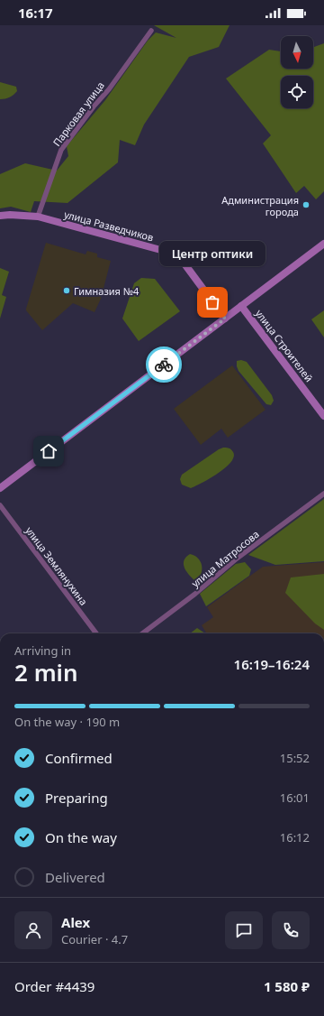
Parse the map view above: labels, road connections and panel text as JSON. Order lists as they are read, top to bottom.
{
  "streets": {
    "main road": ["улица Разведчиков", "улица Строителей"],
    "street": ["Парковая улица", "улица Матросова", "улица Землянухина"]
  },
  "crossings": [
    ["Парковая улица", "улица Разведчиков"]
  ],
  "places": ["Администрация города", "Гимназия №4", "Центр оптики"],
  "north": "bottom",
  "page": {
    "status": "16:17",
    "bubble": "Центр оптики",
    "heading": ["2 min", "Arriving in", "16:19–16:24"],
    "panel": [
      "Alex",
      "Courier · 4.7",
      "Order #4439",
      "1 580 ₽"
    ],
    "bar": "On the way · 190 m",
    "list": [
      ["Confirmed", "15:52"],
      ["Preparing", "16:01"],
      ["On the way", "16:12"],
      "Delivered"
    ]
  }
}
